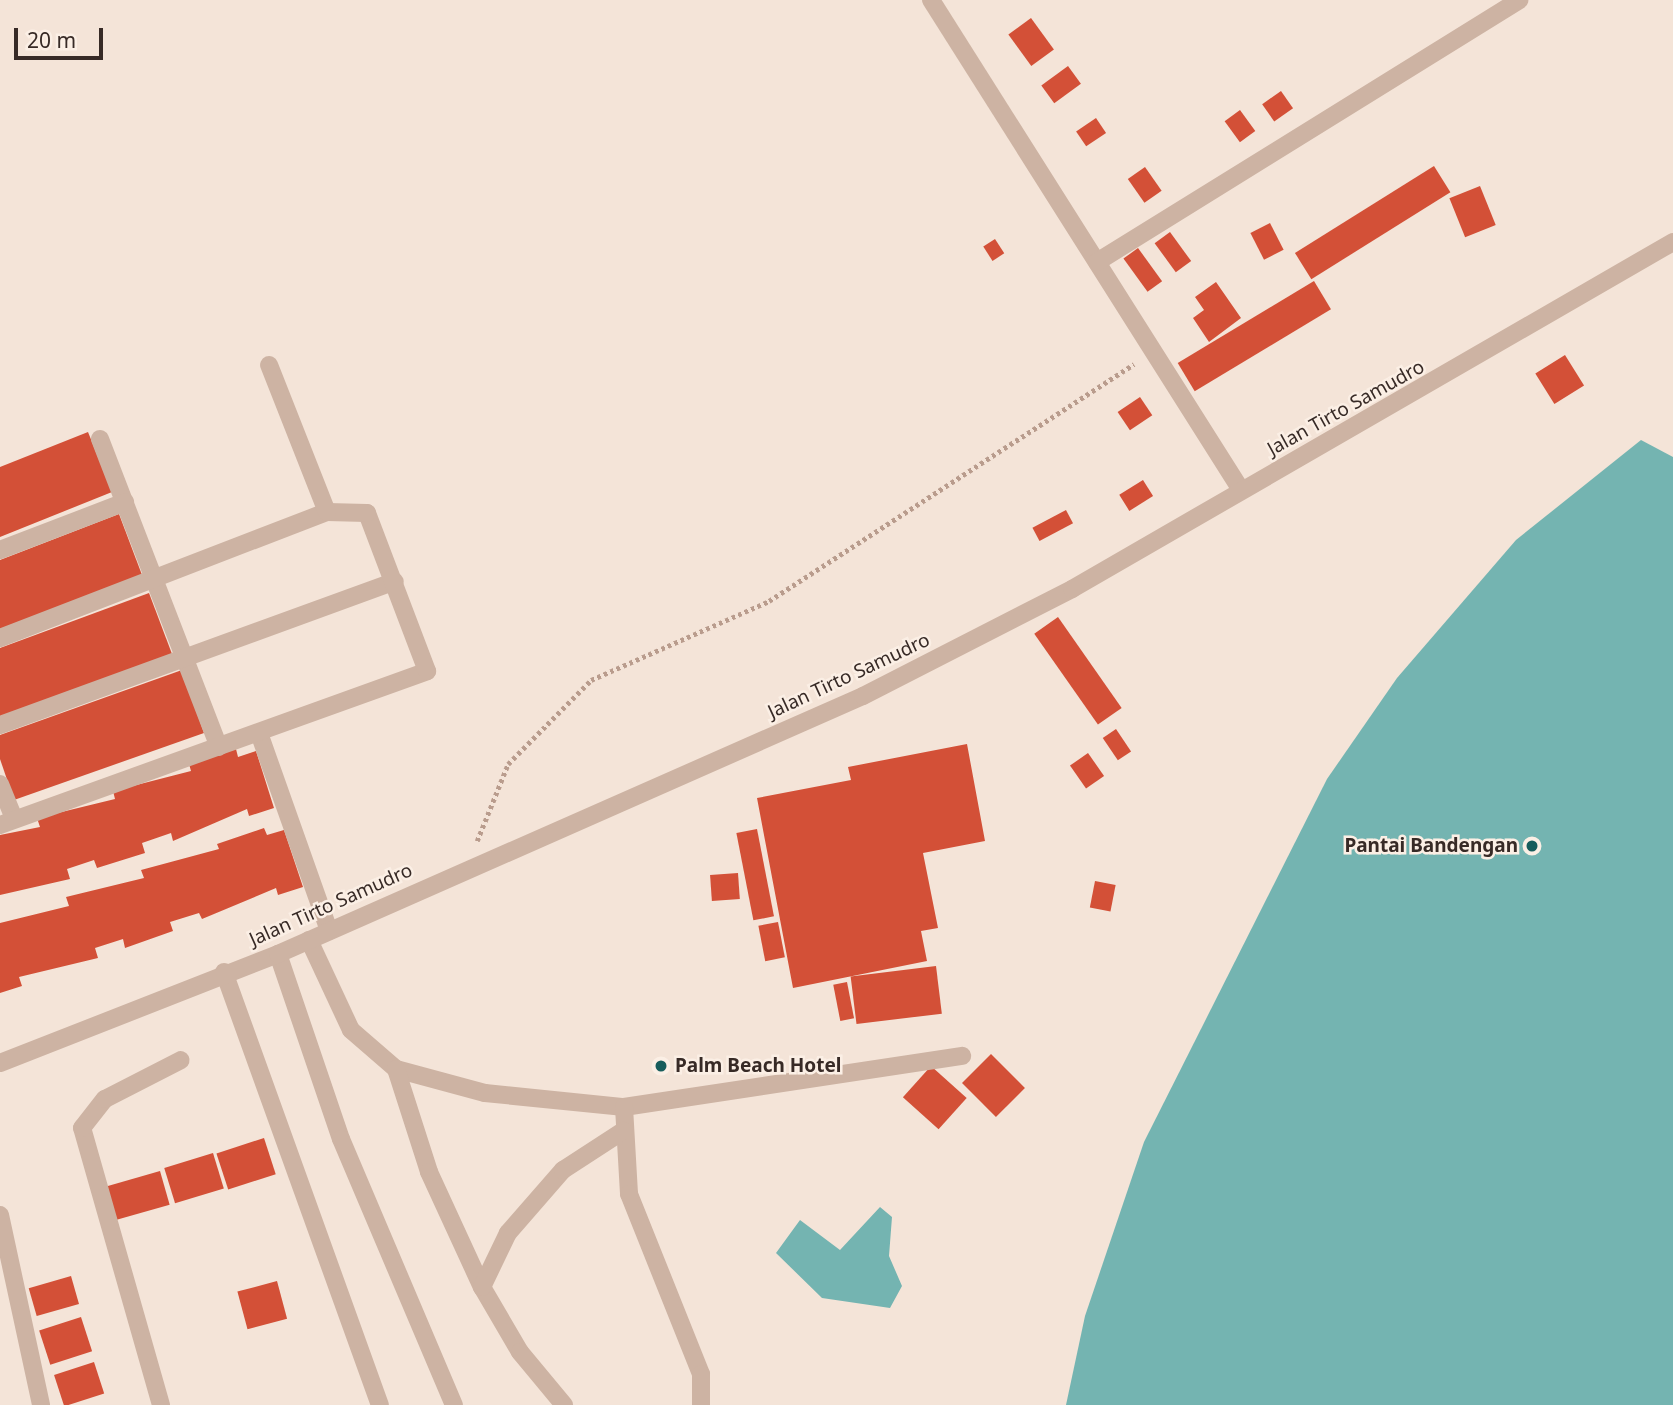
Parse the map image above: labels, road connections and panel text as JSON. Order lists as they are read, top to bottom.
{
  "streets": {
    "street": ["Jalan Tirto Samudro"]
  },
  "places": ["Pantai Bandengan", "Palm Beach Hotel"],
  "scale_bar": "20 m"
}
